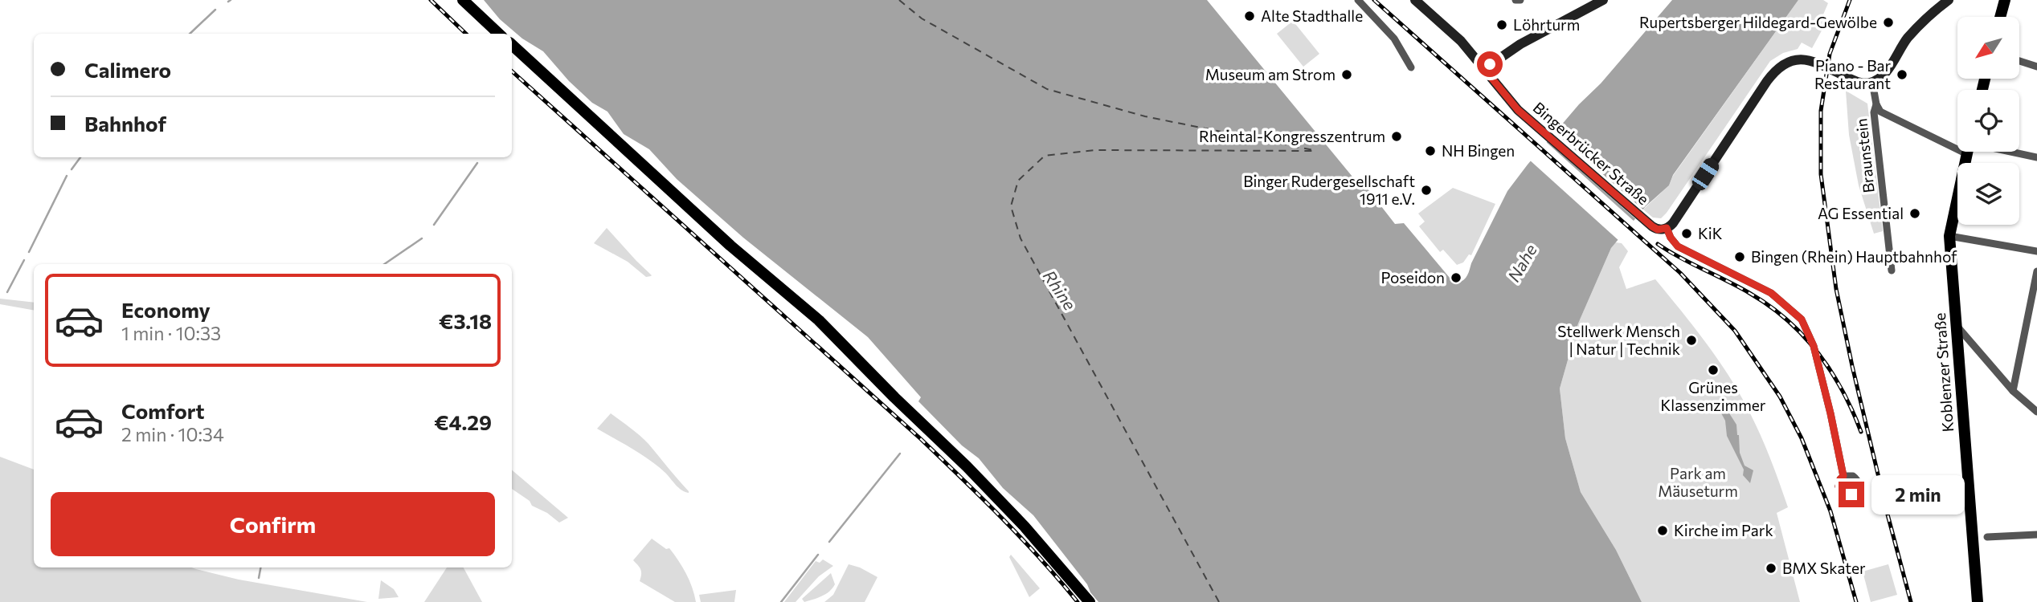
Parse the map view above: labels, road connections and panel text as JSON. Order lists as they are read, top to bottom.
{
  "streets": {
    "main road": ["Bingerbrücker Straße", "Koblenzer Straße"],
    "street": ["Braunstein"]
  },
  "water": ["Nahe", "Rhine"],
  "parks": ["Park am Mäuseturm"],
  "places": [
    "Alte Stadthalle",
    "Rupertsberger Hildegard-Gewölbe",
    "Löhrturm",
    "Museum am Strom",
    "Piano - Bar Restaurant",
    "Rheintal-Kongresszentrum",
    "NH Bingen",
    "Binger Rudergesellschaft 1911 e.V.",
    "AG Essential",
    "KiK",
    "Bingen (Rhein) Hauptbahnhof",
    "Poseidon",
    "Stellwerk Mensch | Natur | Technik",
    "Grünes Klassenzimmer",
    "Kirche im Park",
    "BMX Skater"
  ],
  "north": "bottom left",
  "page": {
    "banner": ["Calimero", "Bahnhof"],
    "list": [
      {
        "name": "Economy",
        "note": "1 min · 10:33",
        "value": "€3.18"
      },
      {
        "name": "Comfort",
        "note": "2 min · 10:34",
        "value": "€4.29"
      }
    ],
    "bubble": "2 min",
    "buttons": "Confirm"
  }
}
